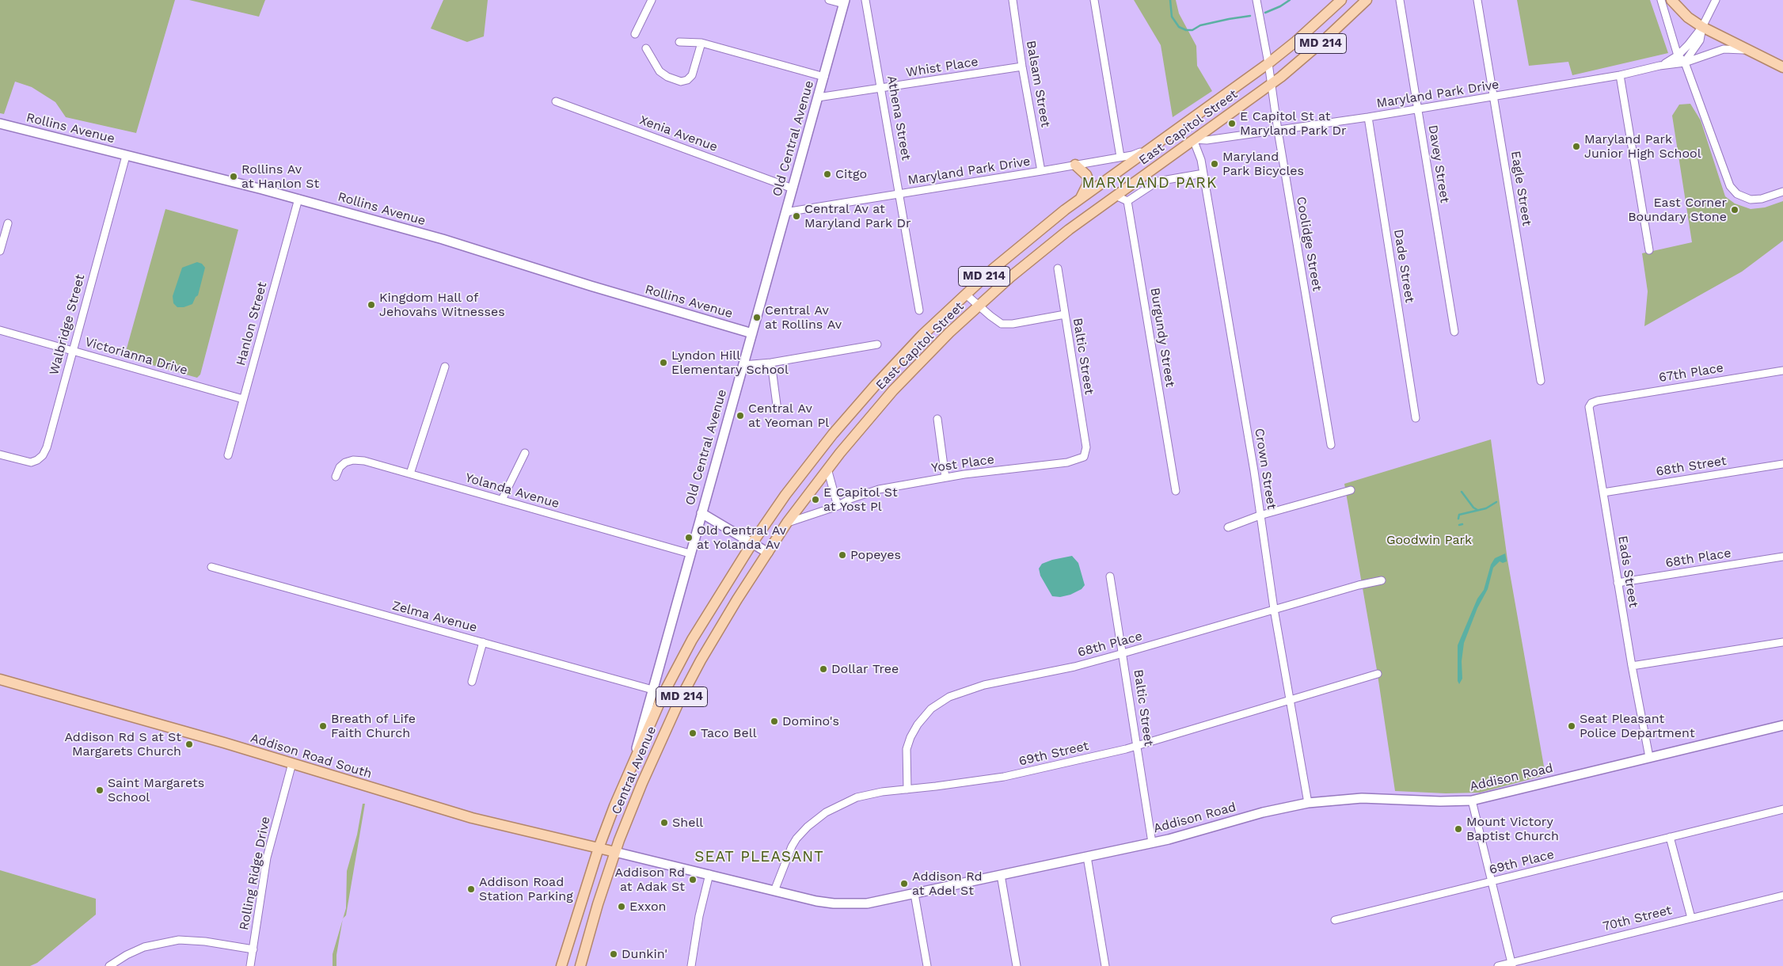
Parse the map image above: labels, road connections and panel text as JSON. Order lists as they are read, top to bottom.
{
  "streets": {
    "main road": [
      "MD 214",
      "East Capitol Street",
      "Rollins Avenue",
      "Old Central Avenue",
      "Addison Road South",
      "Central Avenue",
      "Addison Road"
    ],
    "street": [
      "Whist Place",
      "Balsam Street",
      "Maryland Park Drive",
      "Athena Street",
      "Xenia Avenue",
      "Davey Street",
      "Eagle Street",
      "Coolidge Street",
      "Dade Street",
      "Hanlon Street",
      "Walbridge Street",
      "Burgundy Street",
      "Victorianna Drive",
      "Baltic Street",
      "67th Place",
      "Yost Place",
      "68th Street",
      "Crown Street",
      "Yolanda Avenue",
      "68th Place",
      "Eads Street",
      "Zelma Avenue",
      "69th Street",
      "69th Place",
      "Rolling Ridge Drive",
      "70th Street"
    ]
  },
  "crossings": [
    ["Whist Place", "Balsam Street"],
    ["Whist Place", "Athena Street"],
    ["Whist Place", "Old Central Avenue"],
    ["Balsam Street", "Maryland Park Drive"],
    ["Maryland Park Drive", "Athena Street"],
    ["Maryland Park Drive", "East Capitol Street"],
    ["Maryland Park Drive", "Old Central Avenue"],
    ["Maryland Park Drive", "Davey Street"],
    ["Maryland Park Drive", "Eagle Street"],
    ["Maryland Park Drive", "Coolidge Street"],
    ["Maryland Park Drive", "Dade Street"],
    ["Maryland Park Drive", "Crown Street"],
    ["East Capitol Street", "Coolidge Street"],
    ["East Capitol Street", "Yost Place"],
    ["East Capitol Street", "Crown Street"],
    ["East Capitol Street", "Central Avenue"],
    ["Rollins Avenue", "Old Central Avenue"],
    ["Rollins Avenue", "Hanlon Street"],
    ["Rollins Avenue", "Walbridge Street"],
    ["Xenia Avenue", "Old Central Avenue"],
    ["Old Central Avenue", "Yolanda Avenue"],
    ["Old Central Avenue", "Zelma Avenue"],
    ["Old Central Avenue", "Central Avenue"],
    ["Hanlon Street", "Victorianna Drive"],
    ["Walbridge Street", "Victorianna Drive"],
    ["Baltic Street", "Yost Place"],
    ["Baltic Street", "68th Place"],
    ["Baltic Street", "69th Street"],
    ["Baltic Street", "Addison Road"],
    ["67th Place", "Eads Street"],
    ["68th Street", "Eads Street"],
    ["Crown Street", "68th Place"],
    ["Crown Street", "69th Street"],
    ["Crown Street", "Addison Road"],
    ["68th Place", "Eads Street"],
    ["68th Place", "69th Street"],
    ["Eads Street", "Addison Road"],
    ["69th Street", "Addison Road"],
    ["Addison Road South", "Central Avenue"],
    ["Addison Road South", "Addison Road"],
    ["Addison Road South", "Rolling Ridge Drive"],
    ["Central Avenue", "Addison Road"]
  ],
  "districts": ["MARYLAND PARK", "SEAT PLEASANT"],
  "parks": ["Goodwin Park"],
  "places": [
    "E Capitol St at Maryland Park Dr",
    "Maryland Park Junior High School",
    "Maryland Park Bicycles",
    "Citgo",
    "Rollins Av at Hanlon St",
    "East Corner Boundary Stone",
    "Central Av at Maryland Park Dr",
    "Kingdom Hall of Jehovahs Witnesses",
    "Central Av at Rollins Av",
    "Lyndon Hill Elementary School",
    "Central Av at Yeoman Pl",
    "E Capitol St at Yost Pl",
    "Old Central Av at Yolanda Av",
    "Popeyes",
    "Dollar Tree",
    "Domino's",
    "Breath of Life Faith Church",
    "Seat Pleasant Police Department",
    "Taco Bell",
    "Addison Rd S at St Margarets Church",
    "Saint Margarets School",
    "Shell",
    "Mount Victory Baptist Church",
    "Addison Rd at Adak St",
    "Addison Rd at Adel St",
    "Addison Road Station Parking",
    "Exxon",
    "Dunkin'"
  ]
}
